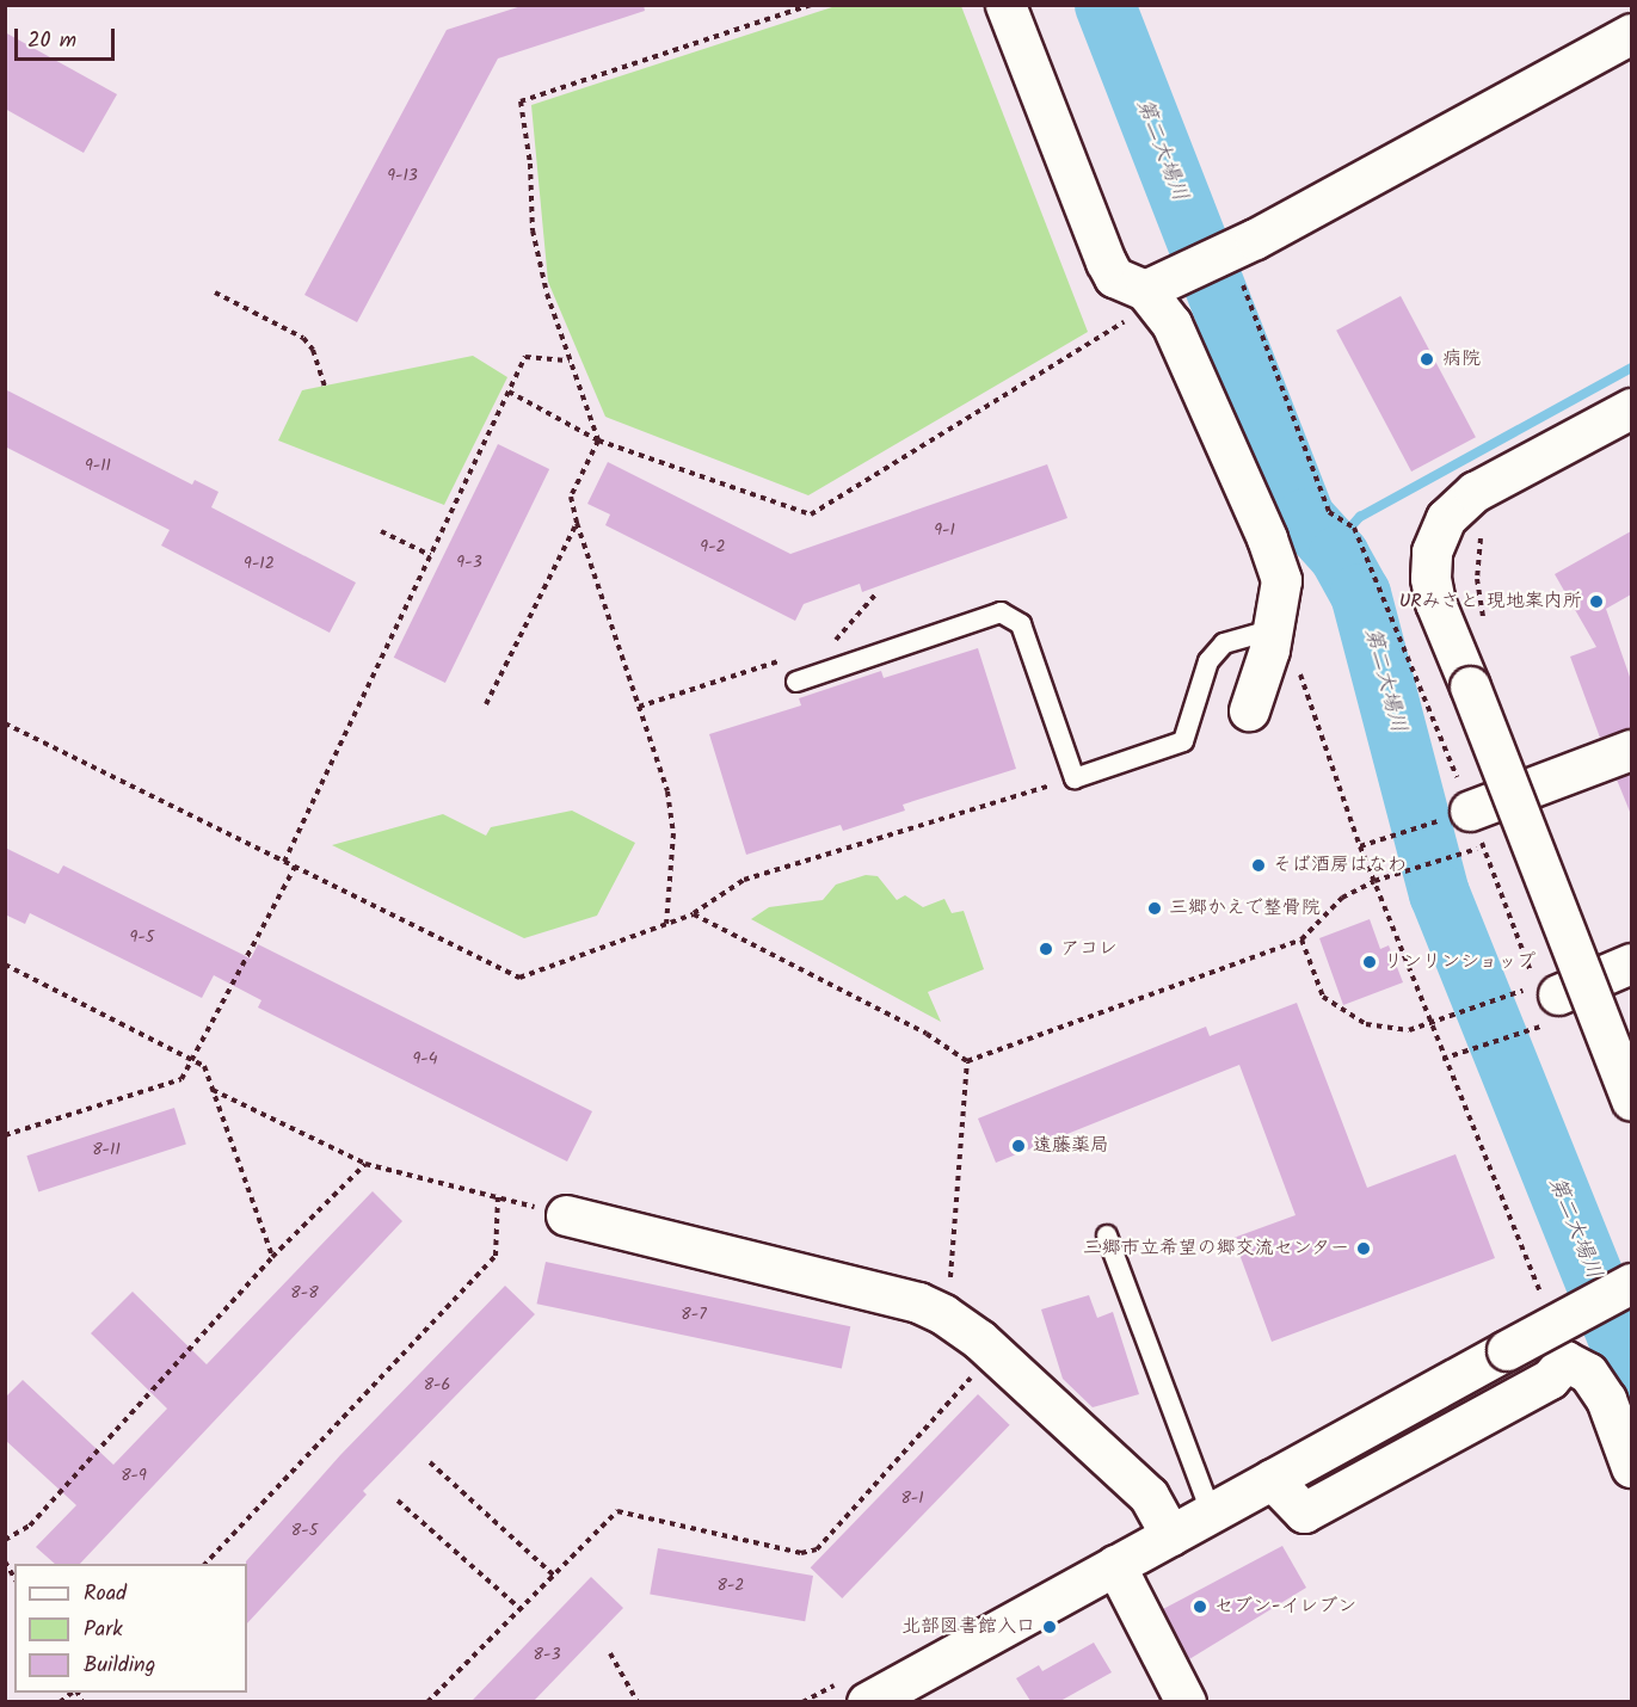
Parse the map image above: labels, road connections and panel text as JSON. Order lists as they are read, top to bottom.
{
  "water": ["第二大場川"],
  "places": [
    "病院",
    "URみさと 現地案内所",
    "そば酒房はなわ",
    "三郷かえで整骨院",
    "アコレ",
    "リンリンショップ",
    "遠藤薬局",
    "三郷市立希望の郷交流センター",
    "セブン-イレブン",
    "北部図書館入口"
  ],
  "house_numbers": [
    "9-13",
    "9-11",
    "9-1",
    "9-2",
    "9-3",
    "9-12",
    "9-5",
    "9-4",
    "8-11",
    "8-8",
    "8-7",
    "8-6",
    "8-9",
    "8-1",
    "8-5",
    "8-2",
    "8-3"
  ],
  "legend": ["Road", "Park", "Building"],
  "scale_bar": "20 m"
}
